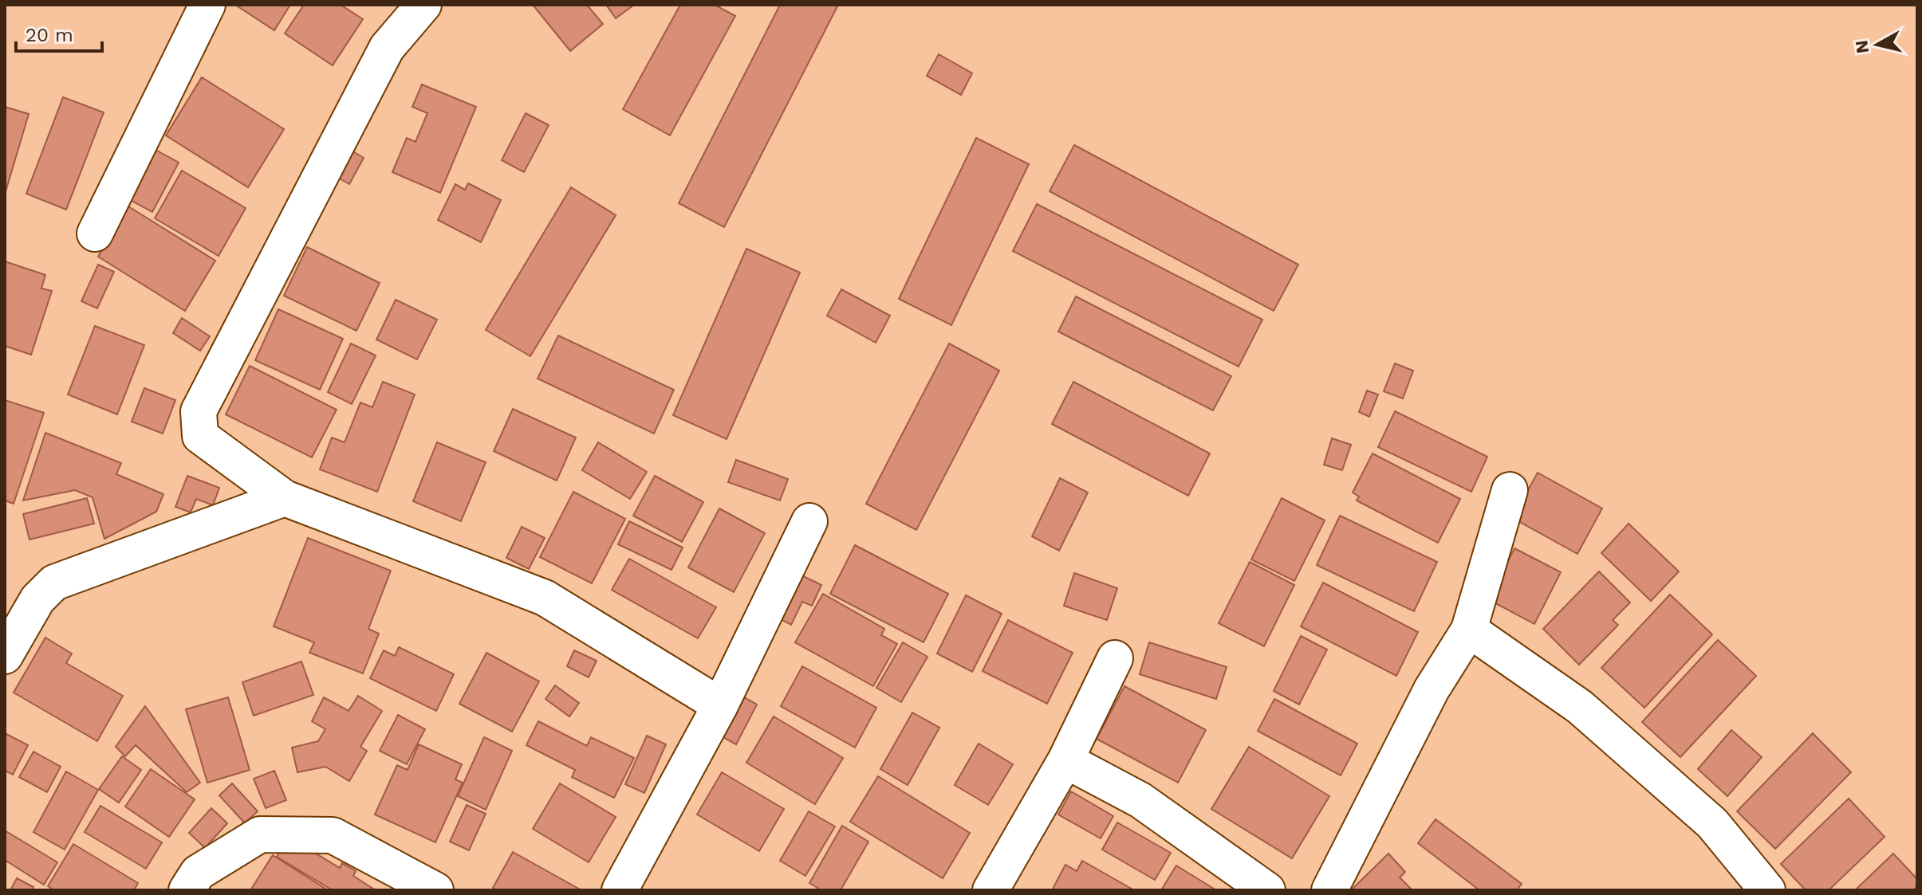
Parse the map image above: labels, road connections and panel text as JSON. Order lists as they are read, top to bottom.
{
  "scale_bar": "20 m",
  "north": "left"
}
